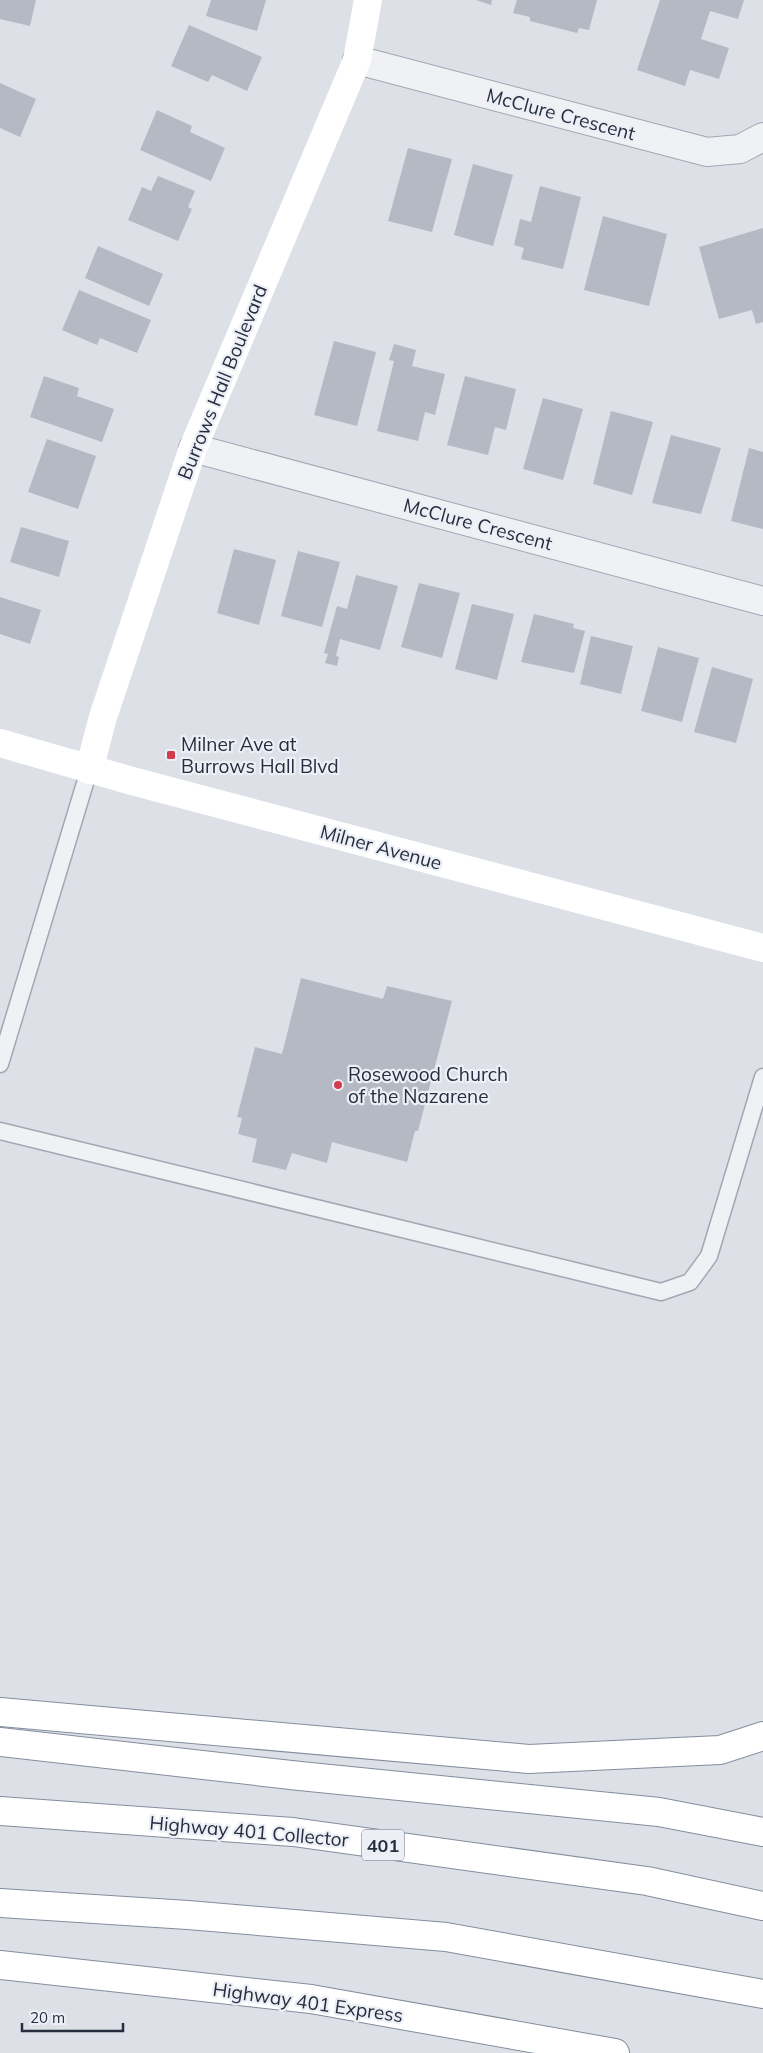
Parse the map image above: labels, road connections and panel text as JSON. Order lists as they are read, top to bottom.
{
  "streets": {
    "main road": [
      "Burrows Hall Boulevard",
      "Milner Avenue",
      "Highway 401 Collector",
      "401",
      "Highway 401 Express"
    ],
    "street": ["McClure Crescent"]
  },
  "crossings": [
    ["McClure Crescent", "Burrows Hall Boulevard"],
    ["Burrows Hall Boulevard", "Milner Avenue"]
  ],
  "places": {
    "transit": ["Milner Ave at Burrows Hall Blvd"],
    "other": ["Rosewood Church of the Nazarene"]
  },
  "scale_bar": "20 m"
}
